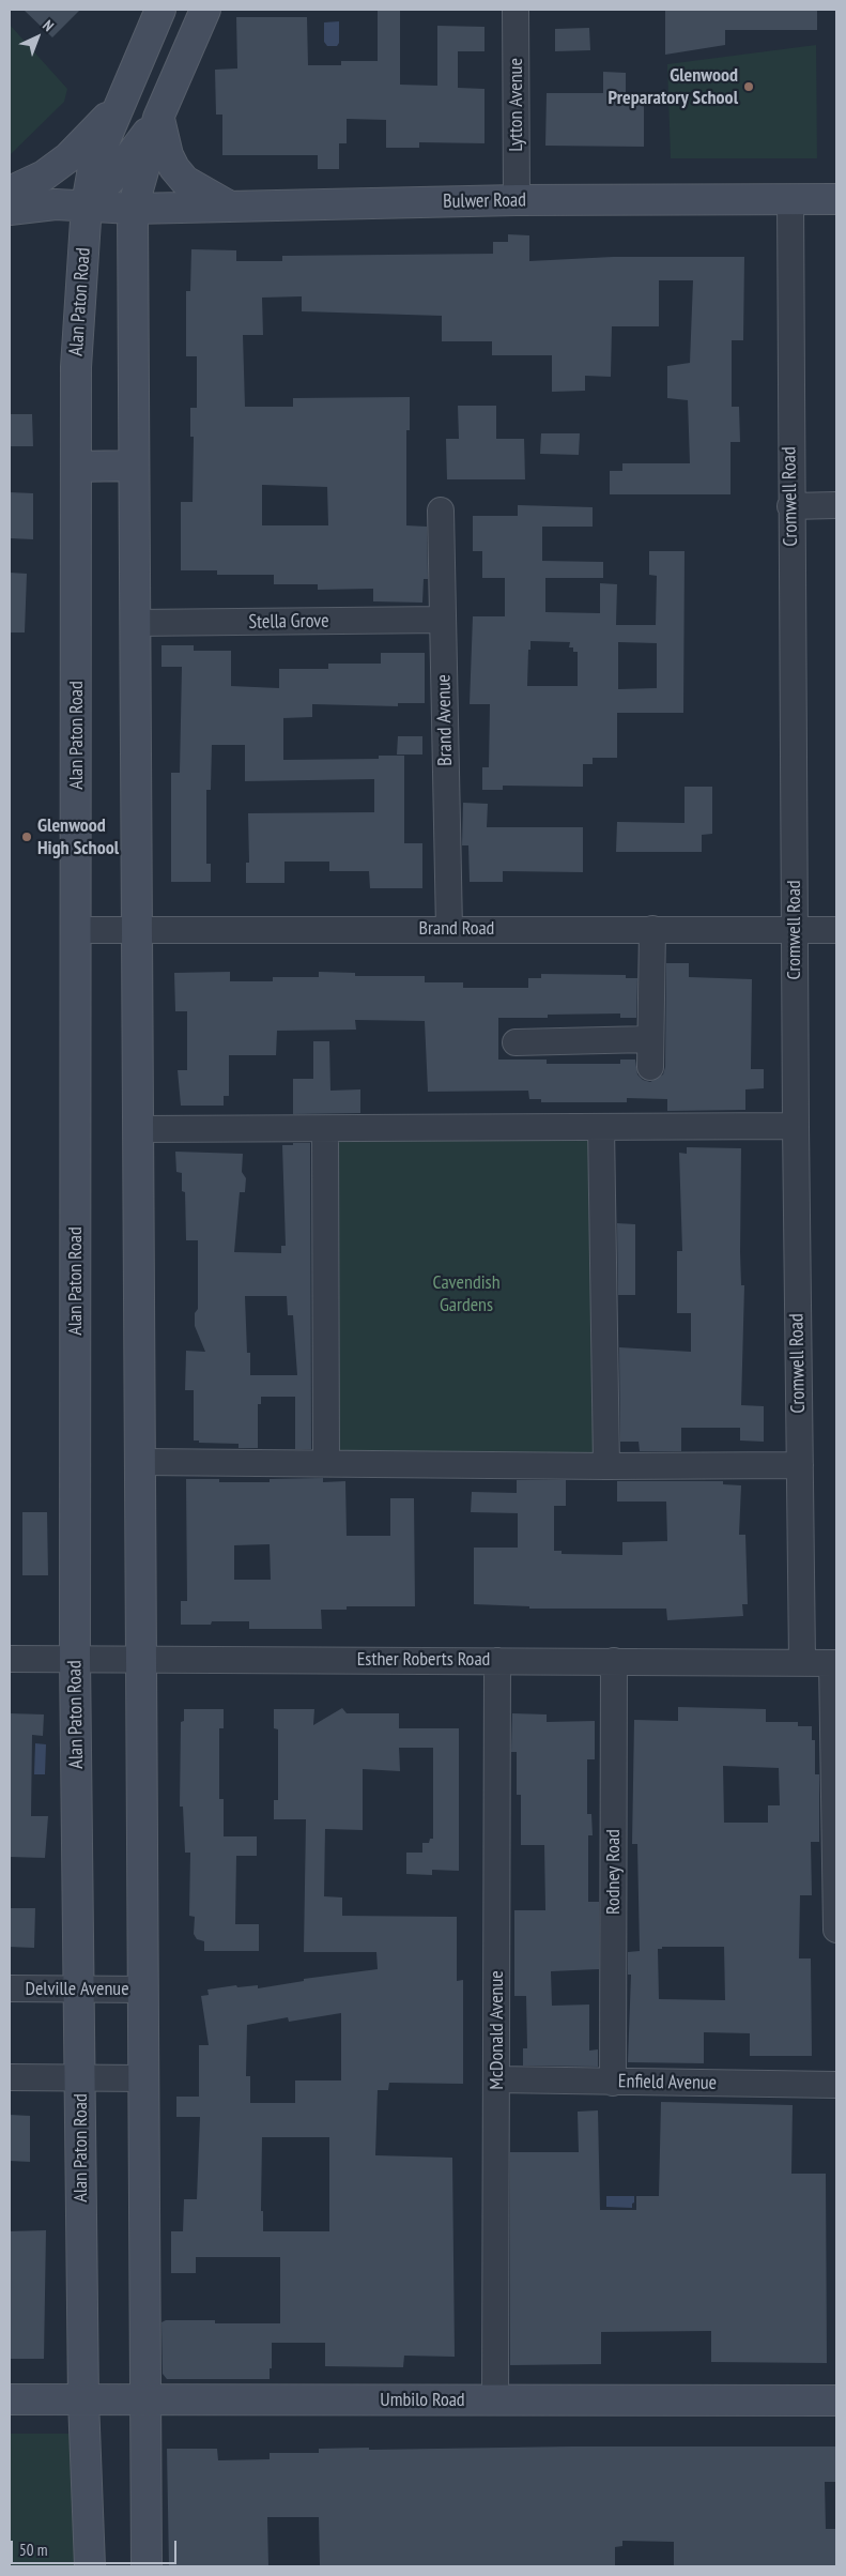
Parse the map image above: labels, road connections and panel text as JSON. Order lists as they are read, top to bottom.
{
  "streets": {
    "street": [
      "Lytton Avenue",
      "Bulwer Road",
      "Alan Paton Road",
      "Cromwell Road",
      "Stella Grove",
      "Brand Avenue",
      "Brand Road",
      "Esther Roberts Road",
      "Rodney Road",
      "Delville Avenue",
      "McDonald Avenue",
      "Enfield Avenue",
      "Umbilo Road"
    ]
  },
  "crossings": [
    ["Lytton Avenue", "Bulwer Road"],
    ["Bulwer Road", "Alan Paton Road"],
    ["Bulwer Road", "Cromwell Road"],
    ["Alan Paton Road", "Brand Road"],
    ["Alan Paton Road", "Esther Roberts Road"],
    ["Alan Paton Road", "Delville Avenue"],
    ["Alan Paton Road", "Umbilo Road"],
    ["Cromwell Road", "Brand Road"],
    ["Cromwell Road", "Esther Roberts Road"],
    ["Stella Grove", "Brand Avenue"],
    ["Brand Avenue", "Brand Road"],
    ["Esther Roberts Road", "Rodney Road"],
    ["Esther Roberts Road", "McDonald Avenue"],
    ["Rodney Road", "Enfield Avenue"],
    ["McDonald Avenue", "Enfield Avenue"],
    ["McDonald Avenue", "Umbilo Road"]
  ],
  "parks": ["Cavendish Gardens"],
  "places": ["Glenwood Preparatory School", "Glenwood High School"],
  "scale_bar": "50 m",
  "north": "top right"
}
